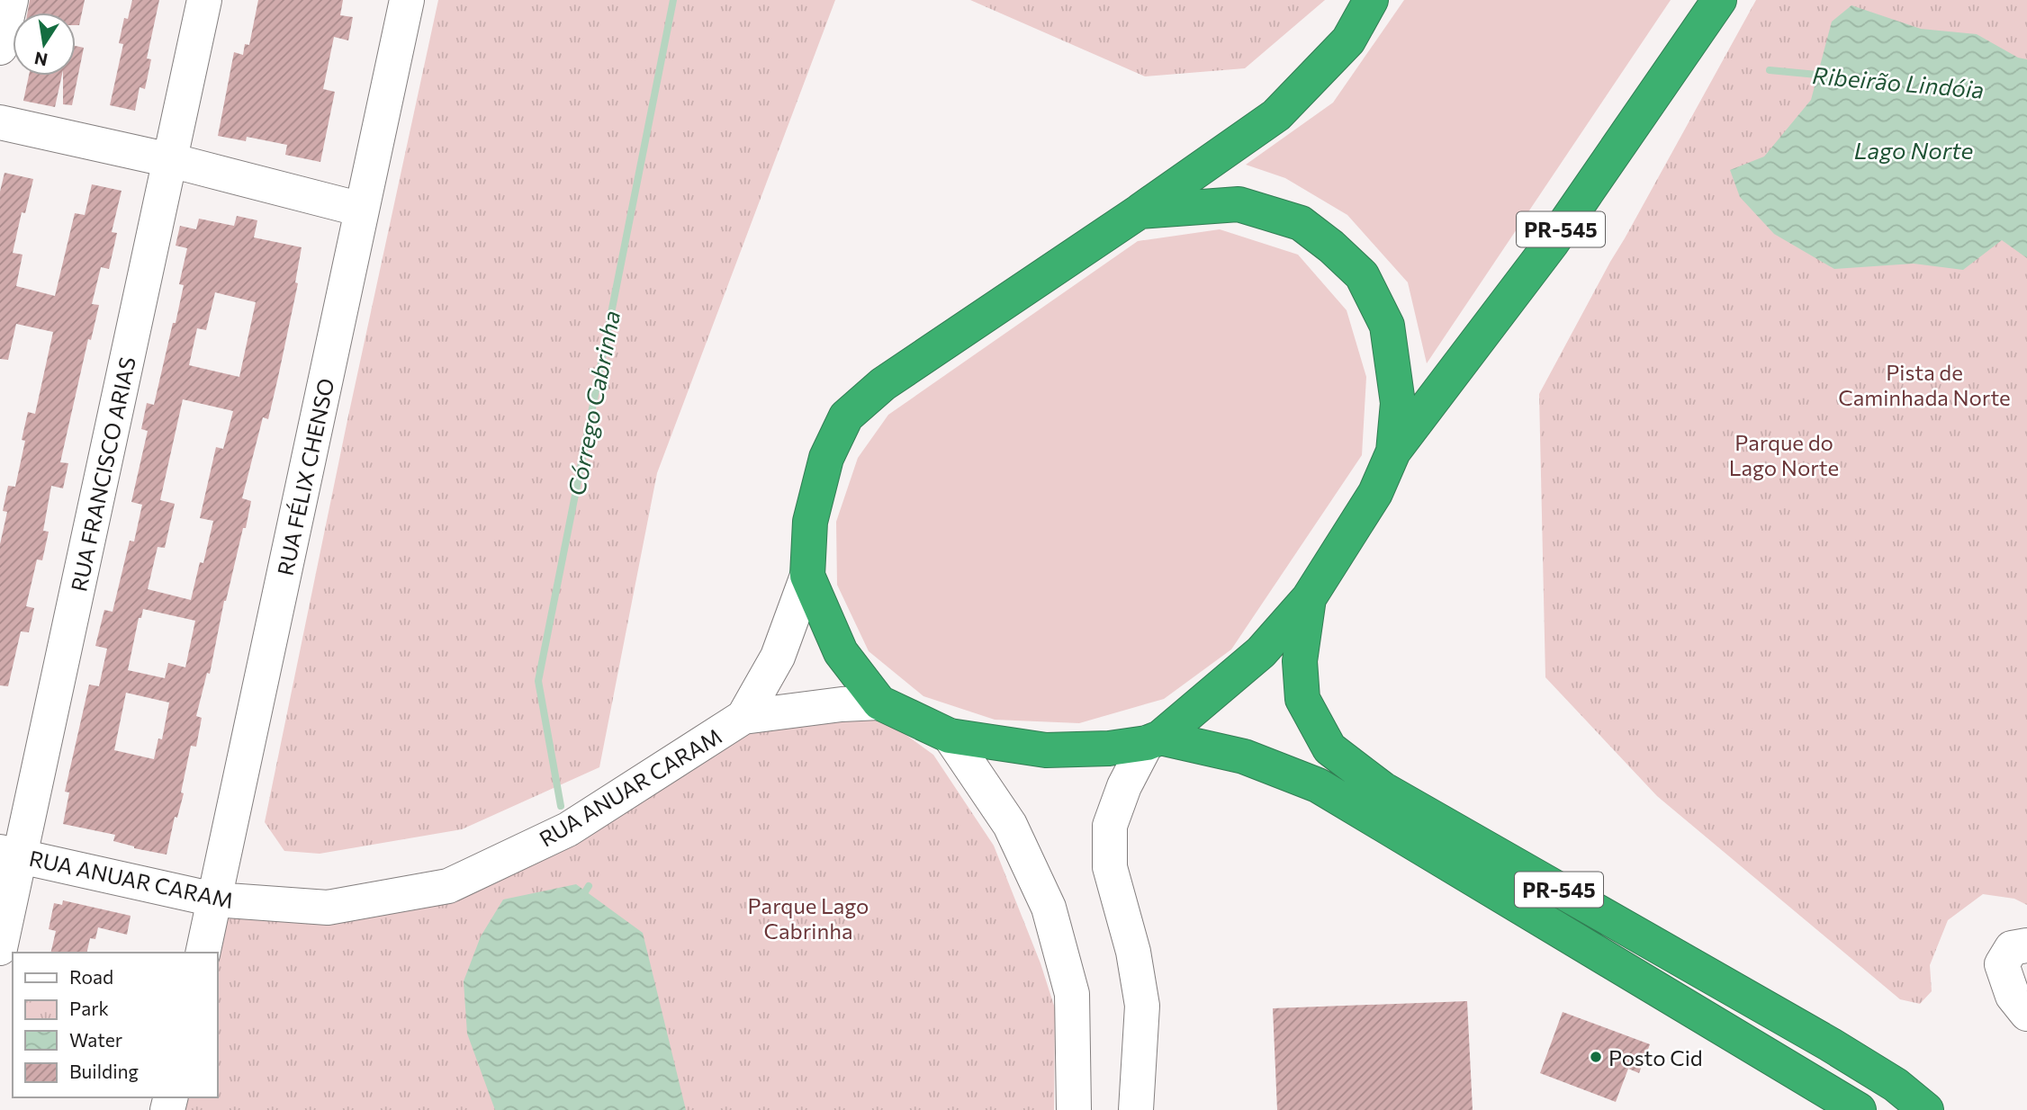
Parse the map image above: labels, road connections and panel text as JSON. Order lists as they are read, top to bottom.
{
  "streets": {
    "highway": ["PR-545"],
    "street": ["RUA FRANCISCO ARIAS", "RUA FÉLIX CHENSO", "RUA ANUAR CARAM"]
  },
  "crossings": [
    ["RUA FRANCISCO ARIAS", "RUA ANUAR CARAM"],
    ["RUA FÉLIX CHENSO", "RUA ANUAR CARAM"]
  ],
  "water": ["Ribeirão Lindóia", "Lago Norte", "Córrego Cabrinha"],
  "parks": ["Pista de Caminhada Norte", "Parque do Lago Norte", "Parque Lago Cabrinha"],
  "places": ["Posto Cid"],
  "legend": [
    "Road",
    "Park",
    "Water",
    "Building"
  ],
  "north": "bottom"
}
